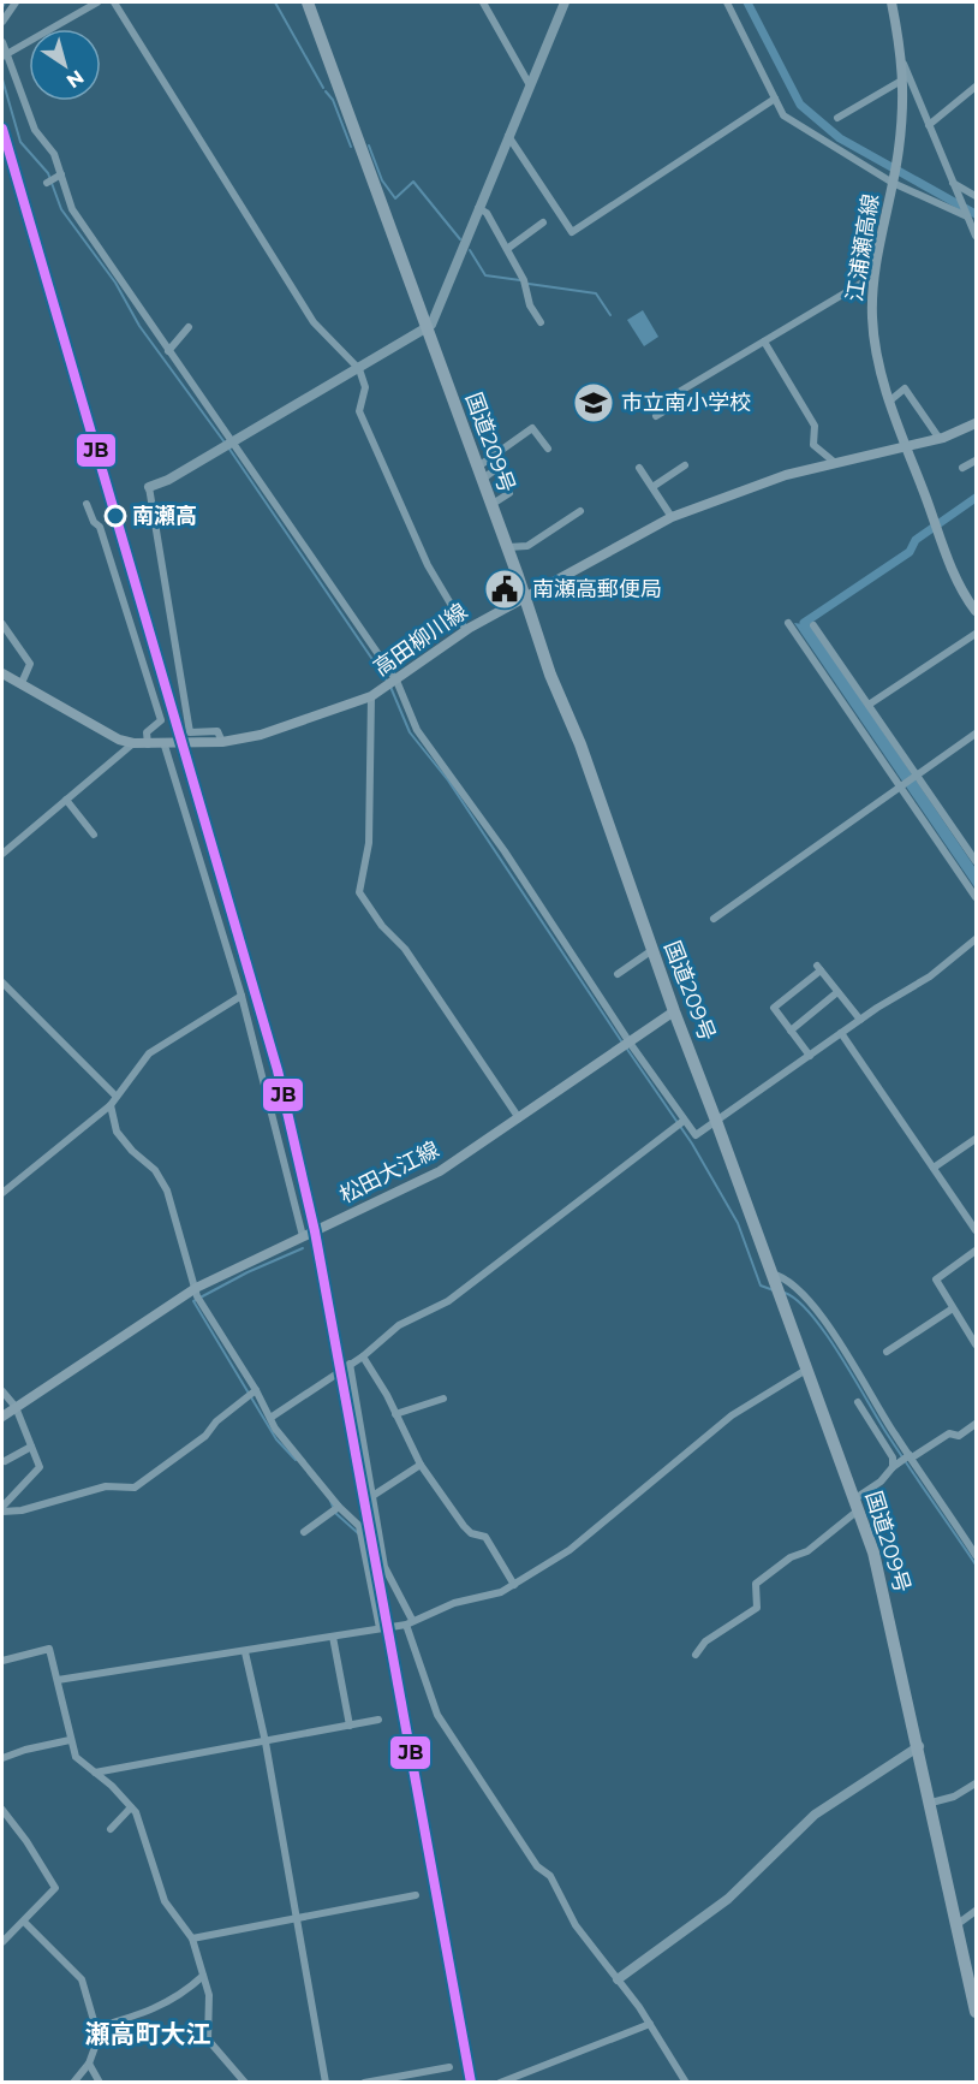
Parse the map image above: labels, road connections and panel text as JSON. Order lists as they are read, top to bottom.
{
  "streets": {
    "highway": ["国道209号"],
    "main road": ["江浦瀬高線", "高田柳川線", "松田大江線"]
  },
  "crossings": [
    ["江浦瀬高線", "高田柳川線"],
    ["国道209号", "高田柳川線"],
    ["国道209号", "松田大江線"]
  ],
  "districts": ["瀬高町大江"],
  "places": {
    "school or university": ["市立南小学校"],
    "other": ["南瀬高"],
    "public building": ["南瀬高郵便局"]
  },
  "lines": ["transit line JB"],
  "north": "bottom right"
}
